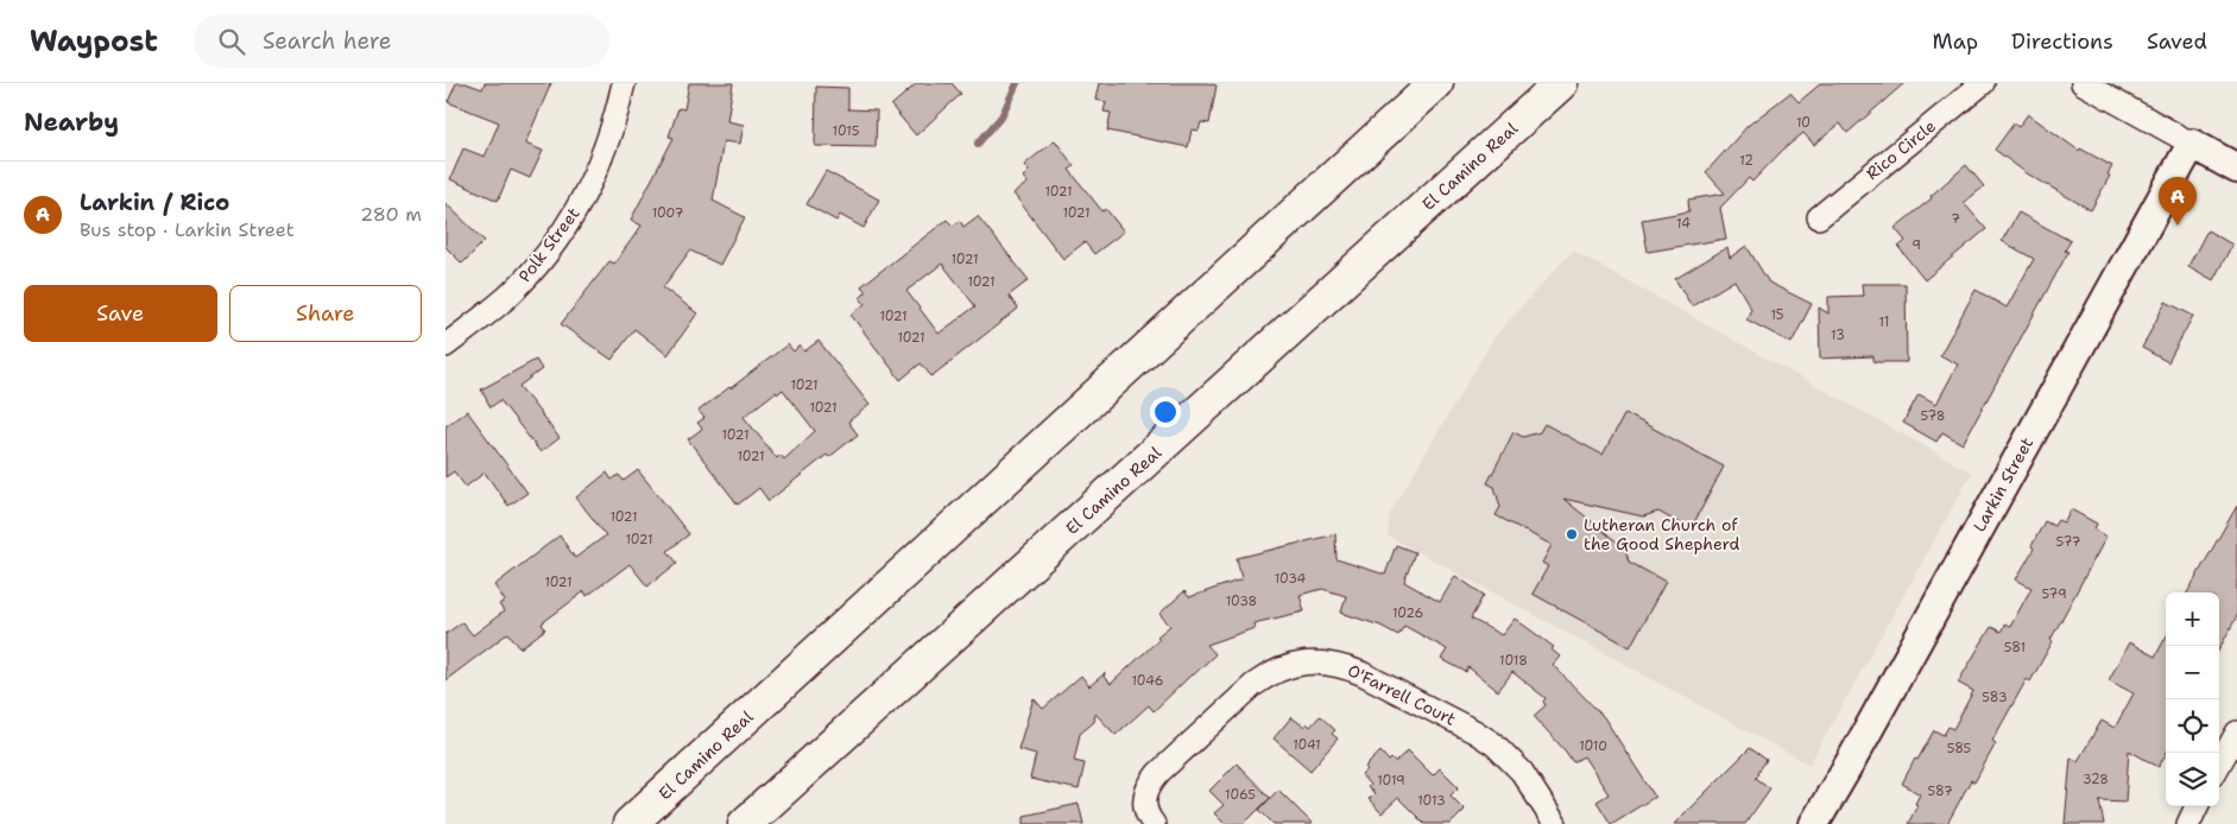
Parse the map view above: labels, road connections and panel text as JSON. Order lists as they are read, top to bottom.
{
  "streets": {
    "highway": ["El Camino Real"],
    "street": [
      "Rico Circle",
      "Polk Street",
      "Larkin Street",
      "O'Farrell Court"
    ]
  },
  "places": ["Lutheran Church of the Good Shepherd"],
  "house_numbers": [
    "10",
    "1015",
    "12",
    "1021",
    "1007",
    "1021",
    "7",
    "14",
    "9",
    "1021",
    "1021",
    "15",
    "1021",
    "11",
    "13",
    "1021",
    "1021",
    "1021",
    "578",
    "1021",
    "1021",
    "1021",
    "1021",
    "577",
    "1034",
    "1021",
    "579",
    "1038",
    "1026",
    "581",
    "1018",
    "1046",
    "583",
    "1041",
    "1010",
    "585",
    "328",
    "1019",
    "587",
    "1065",
    "1013"
  ],
  "page": {
    "header": "Waypost",
    "search": "Search here",
    "nav": ["Map", "Directions", "Saved"],
    "heading": "Nearby",
    "list": [
      {
        "mark": "A",
        "name": "Larkin / Rico",
        "note": "Bus stop · Larkin Street",
        "value": "280 m"
      }
    ],
    "pins": "A",
    "buttons": ["Save", "Share"],
    "map_buttons": ["+", "−"]
  }
}
